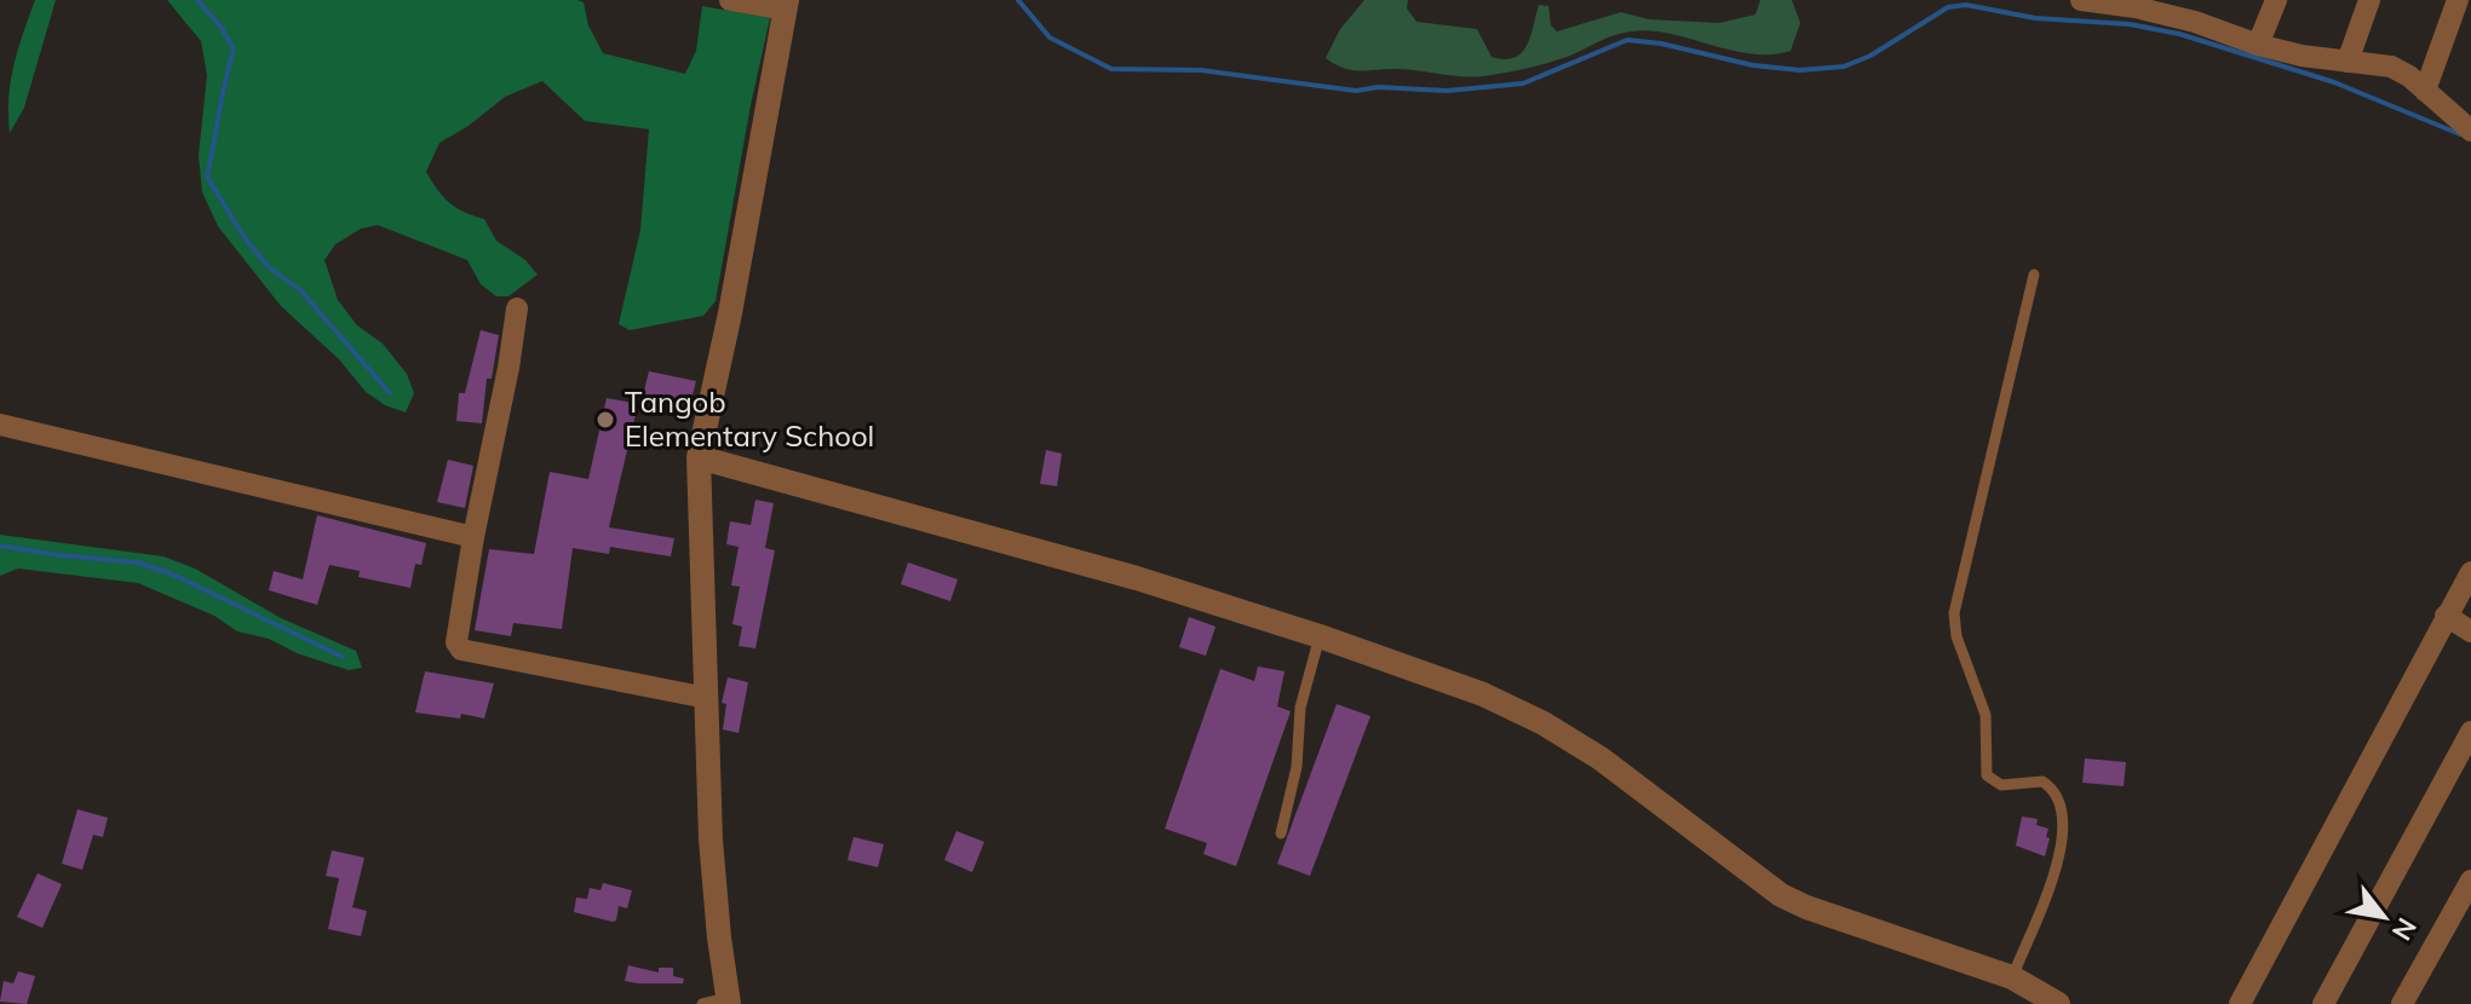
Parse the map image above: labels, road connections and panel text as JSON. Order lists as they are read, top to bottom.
{
  "places": ["Tangob Elementary School"],
  "north": "bottom right"
}
